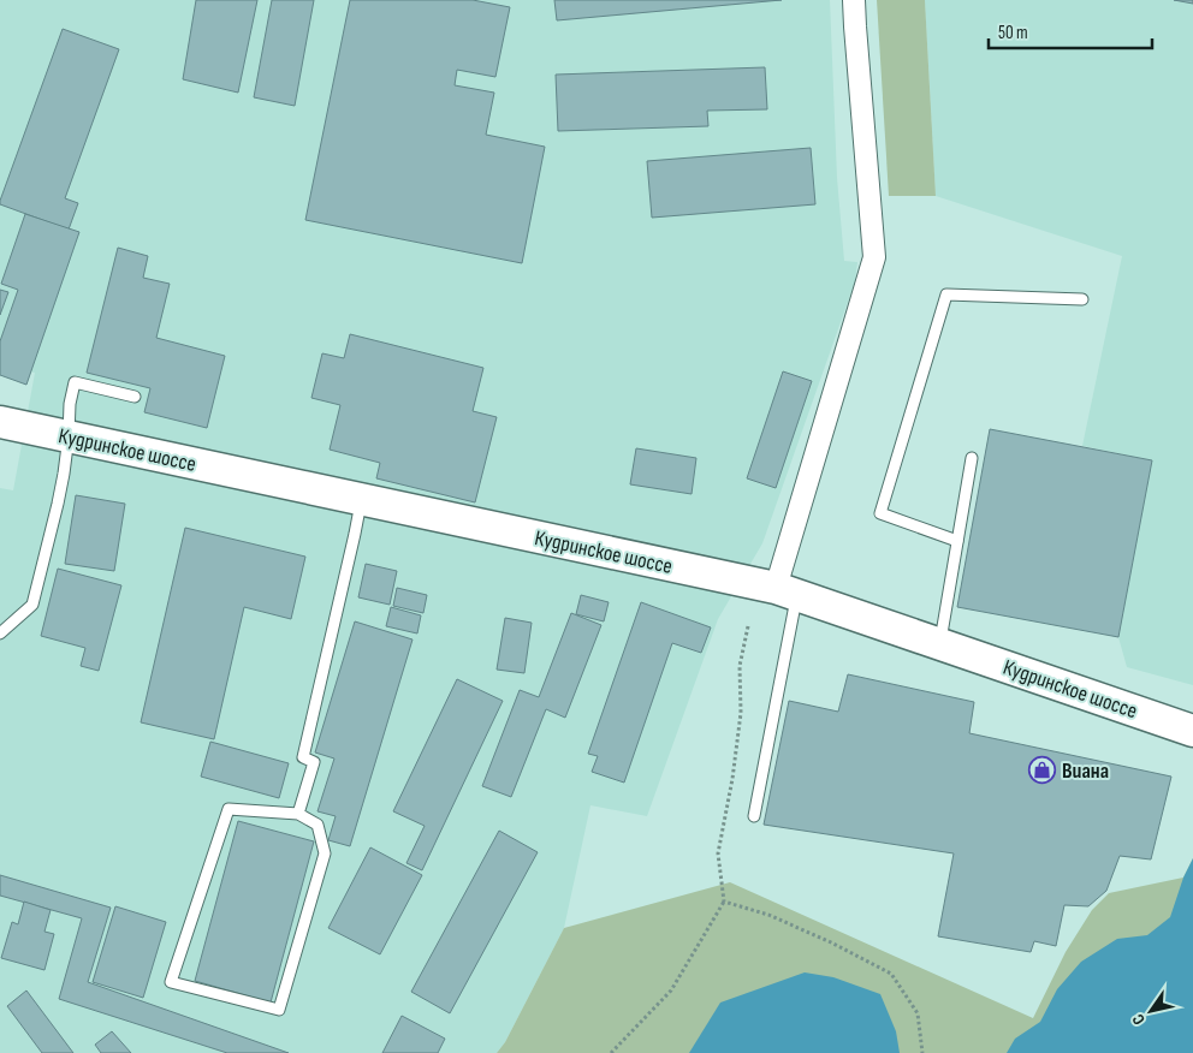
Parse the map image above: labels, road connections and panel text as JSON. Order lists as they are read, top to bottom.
{
  "streets": {
    "street": ["Кудринское шоссе"]
  },
  "places": {
    "shop": ["Виана"]
  },
  "scale_bar": "50 m",
  "north": "bottom left"
}
